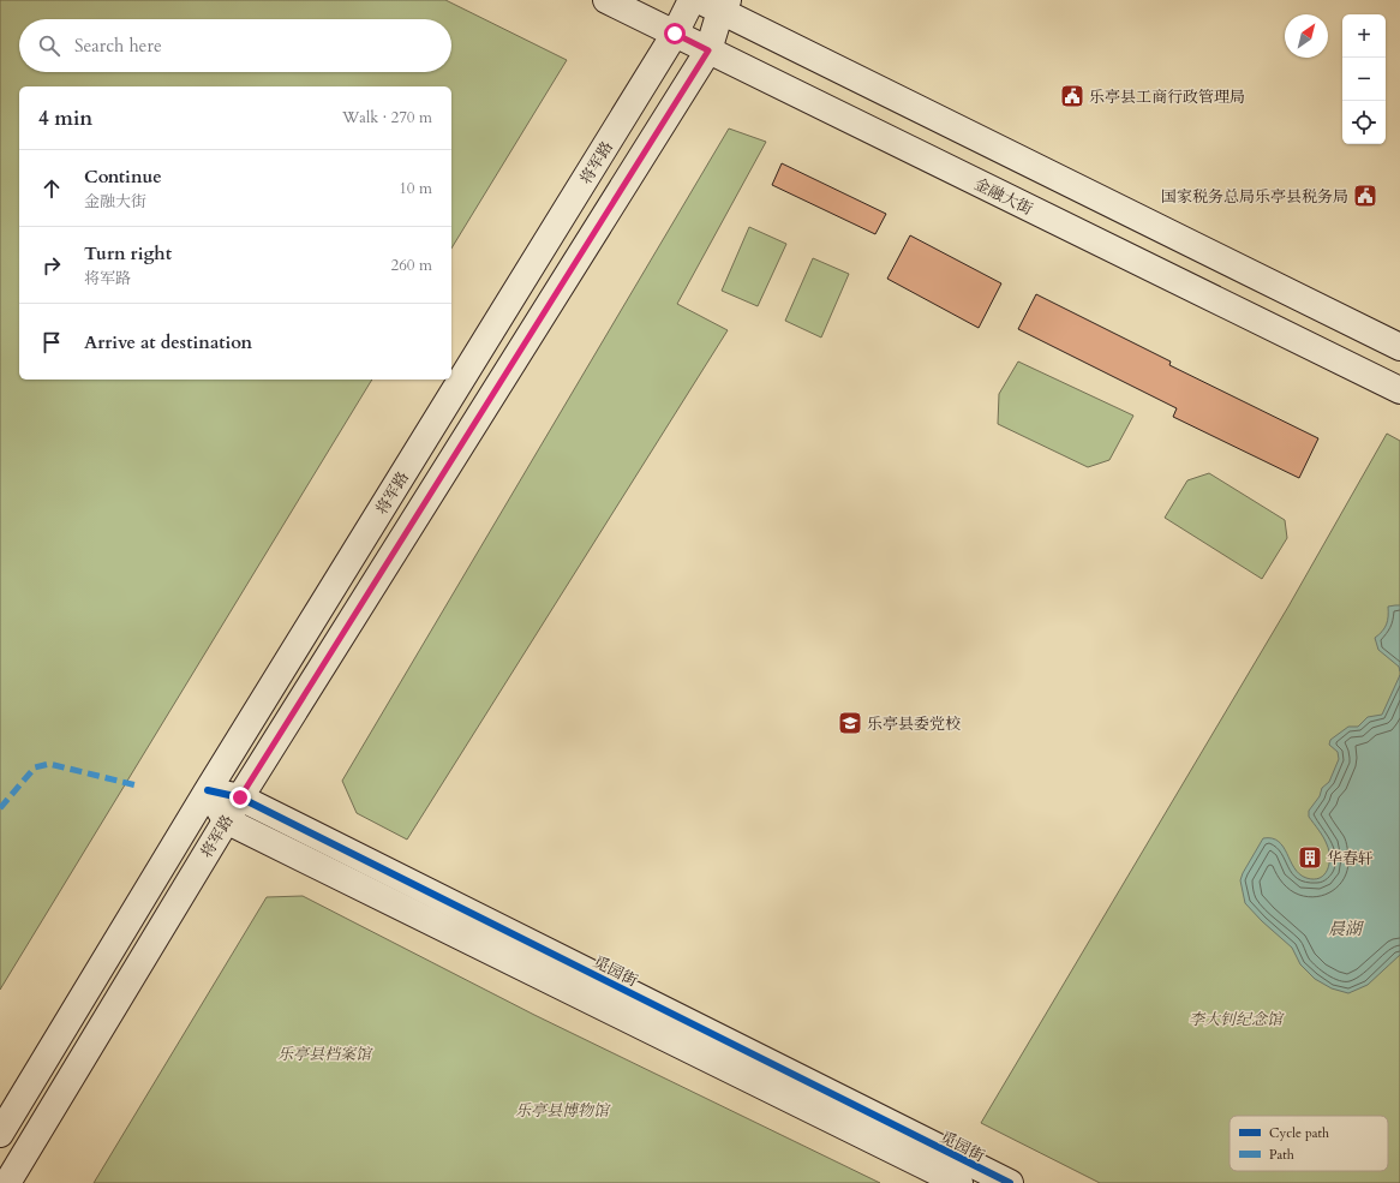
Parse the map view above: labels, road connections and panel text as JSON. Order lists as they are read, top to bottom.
{
  "streets": {
    "main road": ["将军路", "金融大街", "觅园街"]
  },
  "crossings": [
    ["将军路", "金融大街"],
    ["将军路", "觅园街"]
  ],
  "water": ["晨湖"],
  "parks": ["李大钊纪念馆", "乐亭县档案馆", "乐亭县博物馆"],
  "places": {
    "public building": ["乐亭县工商行政管理局", "国家税务总局乐亭县税务局"],
    "school or university": ["乐亭县委党校"],
    "building": ["华春轩"]
  },
  "legend": ["Cycle path", "Path"],
  "north": "top right",
  "page": {
    "map_buttons": ["+", "−"],
    "search": "Search here",
    "heading": ["4 min", "Walk · 270 m"],
    "list": [
      ["Continue", "金融大街", "10 m"],
      ["Turn right", "将军路", "260 m"],
      "Arrive at destination"
    ]
  }
}
